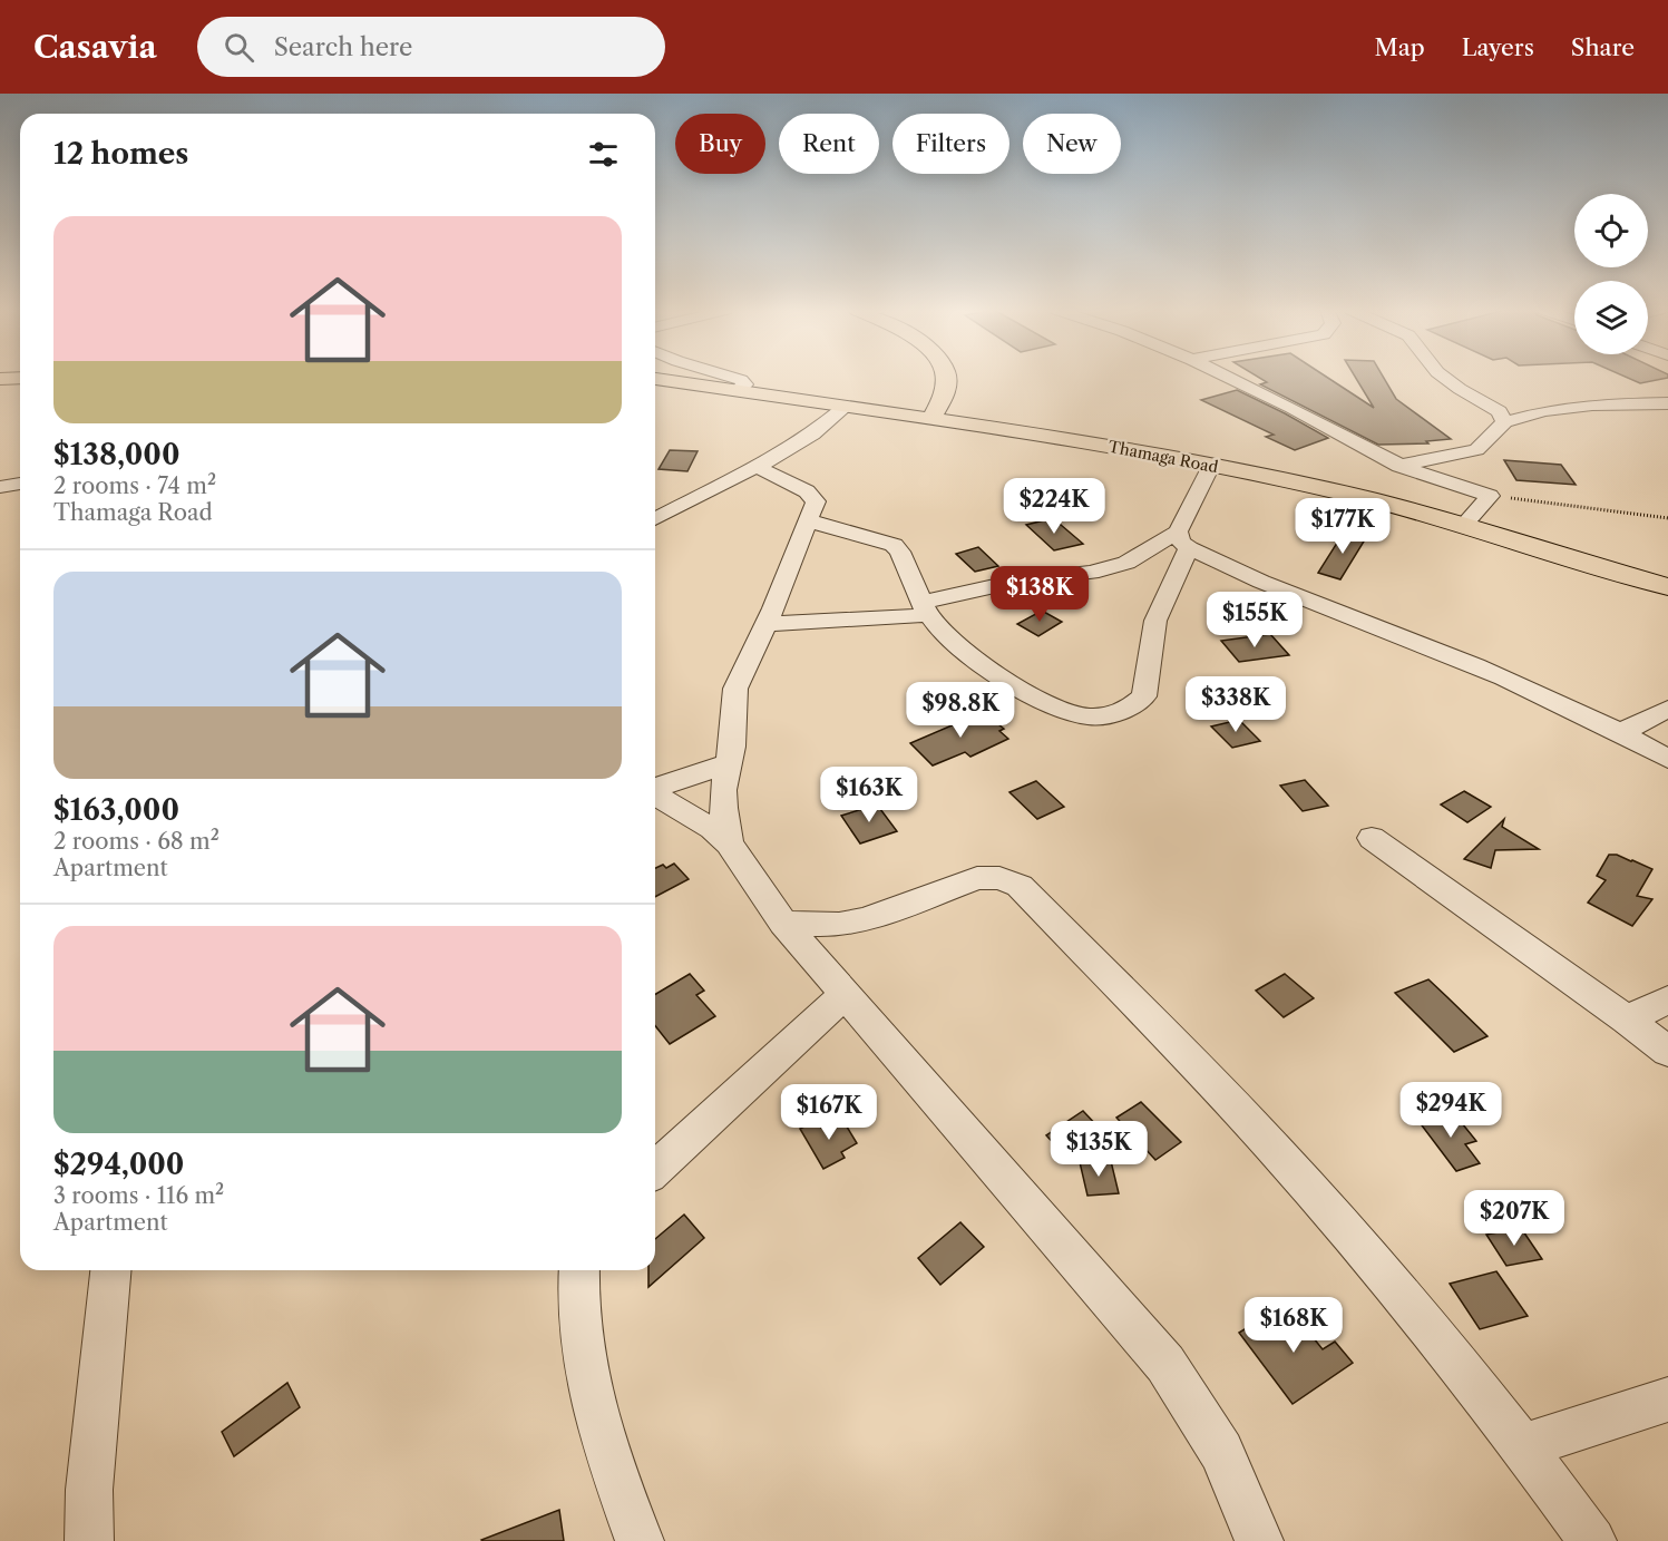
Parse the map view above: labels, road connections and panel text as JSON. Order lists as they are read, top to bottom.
{
  "streets": {
    "main road": ["Thamaga Road"]
  },
  "page": {
    "header": "Casavia",
    "search": "Search here",
    "nav": ["Map", "Layers", "Share"],
    "chip": [
      "Buy",
      "Rent",
      "Filters",
      "New"
    ],
    "heading": "12 homes",
    "list": [
      {
        "name": "$138,000",
        "note": "2 rooms · 74 m² · Thamaga Road"
      },
      {
        "name": "$163,000",
        "note": "2 rooms · 68 m² · Apartment"
      },
      {
        "name": "$294,000",
        "note": "3 rooms · 116 m² · Apartment"
      }
    ],
    "price": [
      "$224K",
      "$177K",
      "$138K",
      "$155K",
      "$338K",
      "$98.8K",
      "$163K",
      "$294K",
      "$167K",
      "$135K",
      "$207K",
      "$168K"
    ]
  }
}
